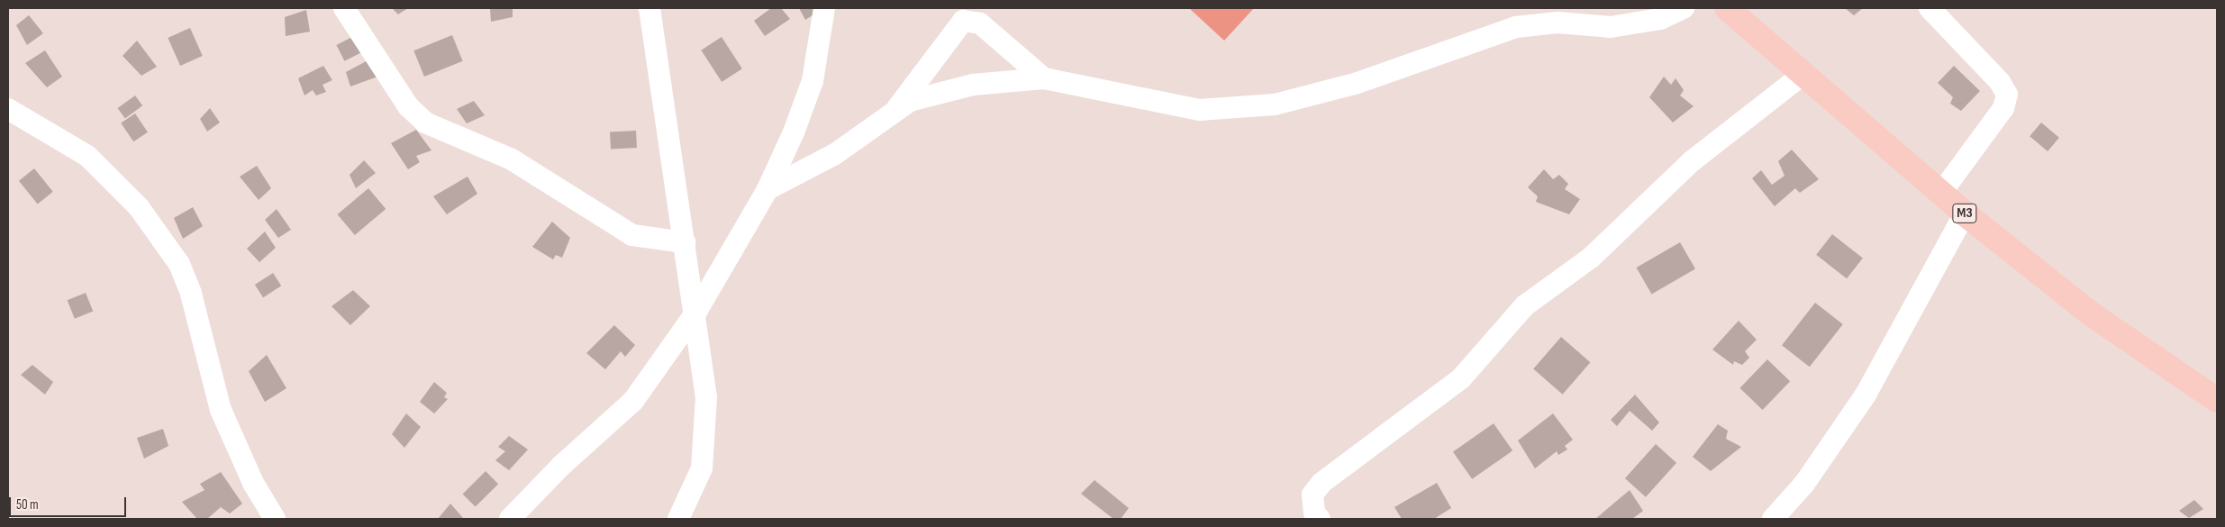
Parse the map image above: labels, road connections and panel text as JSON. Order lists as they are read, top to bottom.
{
  "streets": {
    "main road": ["M3"]
  },
  "scale_bar": "50 m"
}
